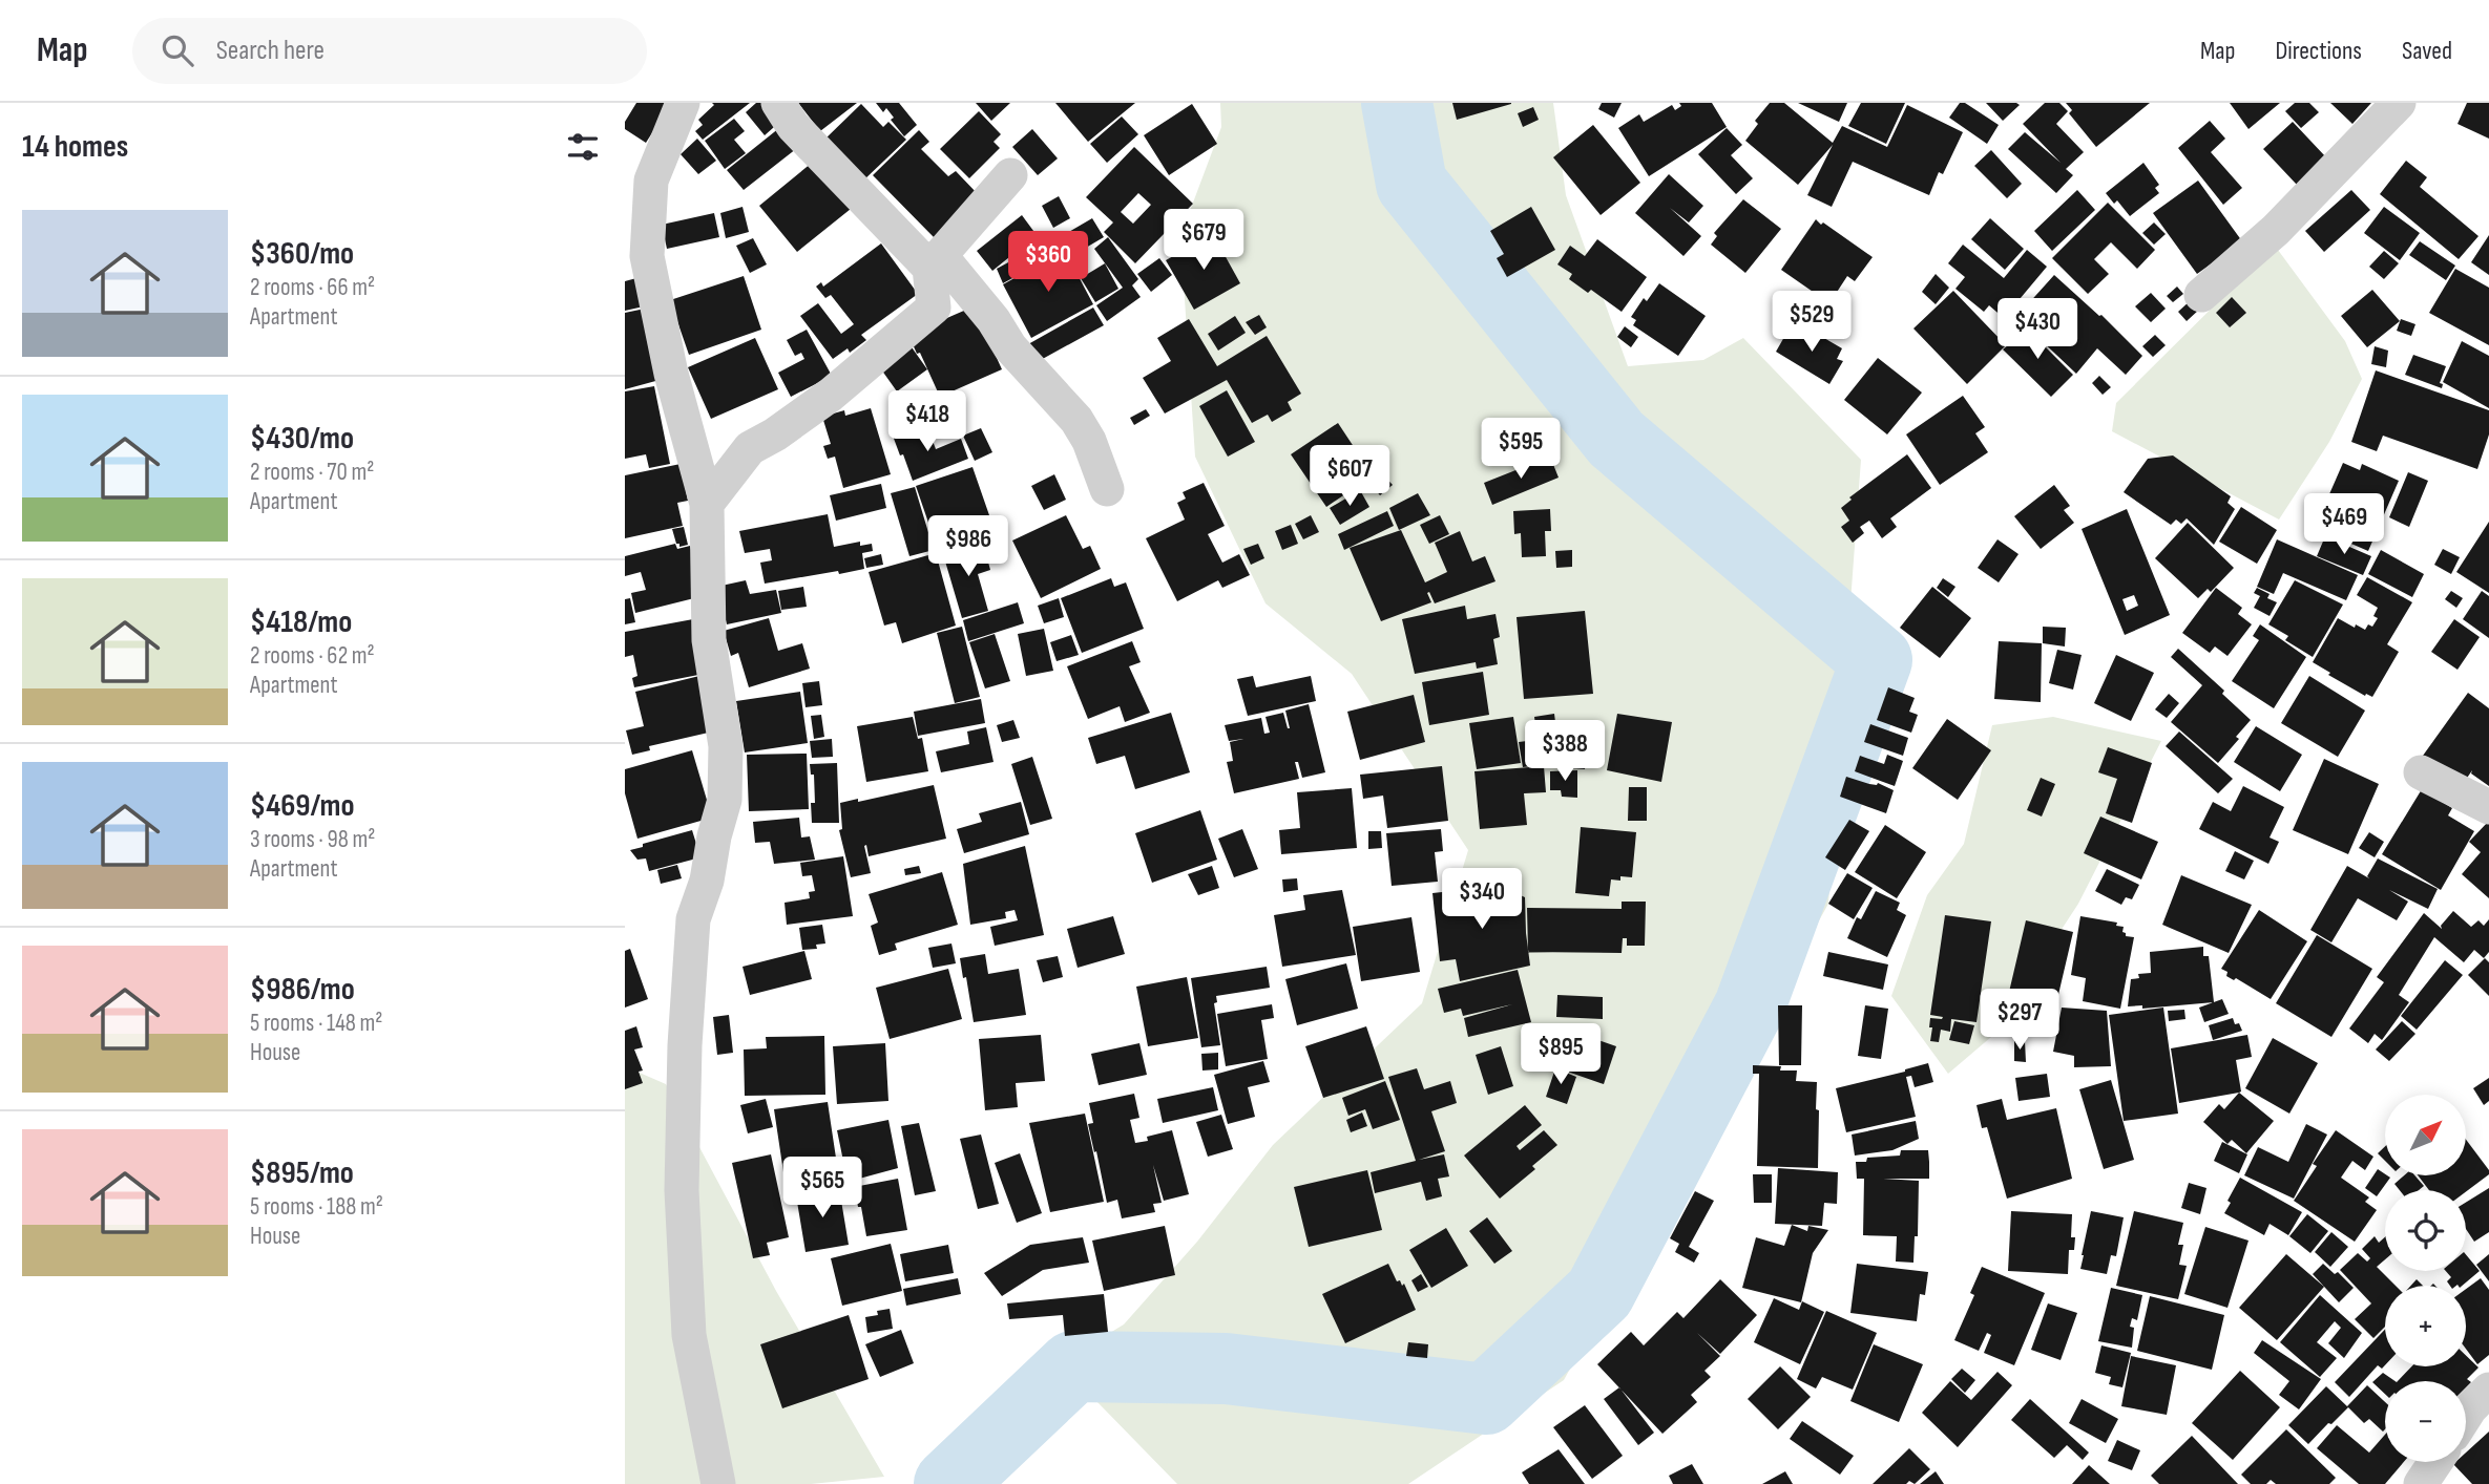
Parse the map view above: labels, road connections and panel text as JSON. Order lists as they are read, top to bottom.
{
  "north": "top right",
  "page": {
    "header": "Map",
    "search": "Search here",
    "nav": ["Map", "Directions", "Saved"],
    "heading": "14 homes",
    "list": [
      {
        "name": "$360/mo",
        "note": "2 rooms · 66 m² · Apartment"
      },
      {
        "name": "$430/mo",
        "note": "2 rooms · 70 m² · Apartment"
      },
      {
        "name": "$418/mo",
        "note": "2 rooms · 62 m² · Apartment"
      },
      {
        "name": "$469/mo",
        "note": "3 rooms · 98 m² · Apartment"
      },
      {
        "name": "$986/mo",
        "note": "5 rooms · 148 m² · House"
      },
      {
        "name": "$895/mo",
        "note": "5 rooms · 188 m² · House"
      }
    ],
    "price": [
      "$679",
      "$360",
      "$529",
      "$430",
      "$418",
      "$595",
      "$607",
      "$469",
      "$986",
      "$388",
      "$340",
      "$297",
      "$895",
      "$565"
    ],
    "map_buttons": ["+", "−"]
  }
}
